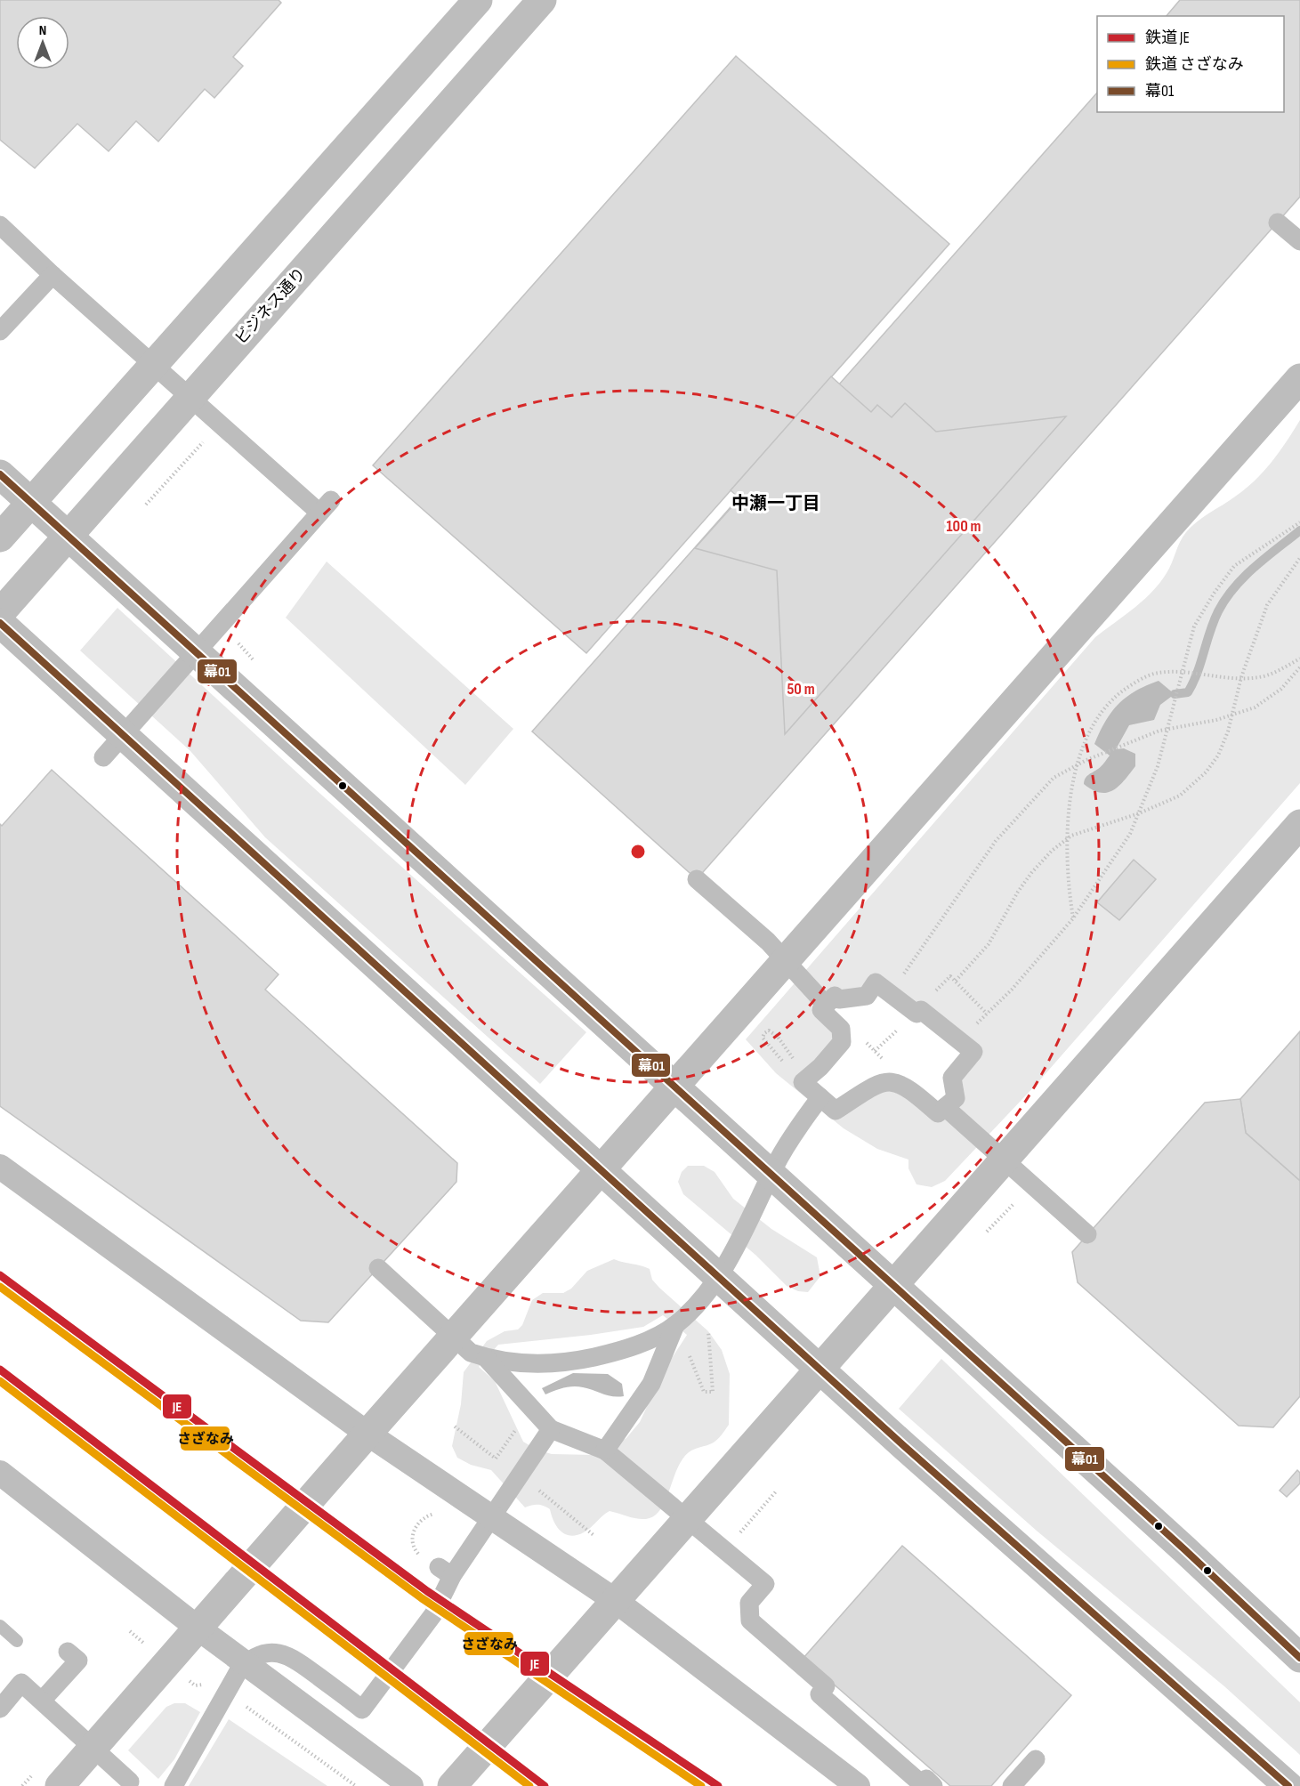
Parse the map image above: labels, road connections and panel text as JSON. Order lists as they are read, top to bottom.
{
  "streets": {
    "street": ["ビジネス通り"]
  },
  "districts": ["中瀬一丁目"],
  "lines": ["transit line 幕01", "rail line JE", "rail line さざなみ"],
  "legend": ["鉄道 JE", "鉄道 さざなみ", "幕01"],
  "north": "top",
  "rings": ["100 m", "50 m"]
}
